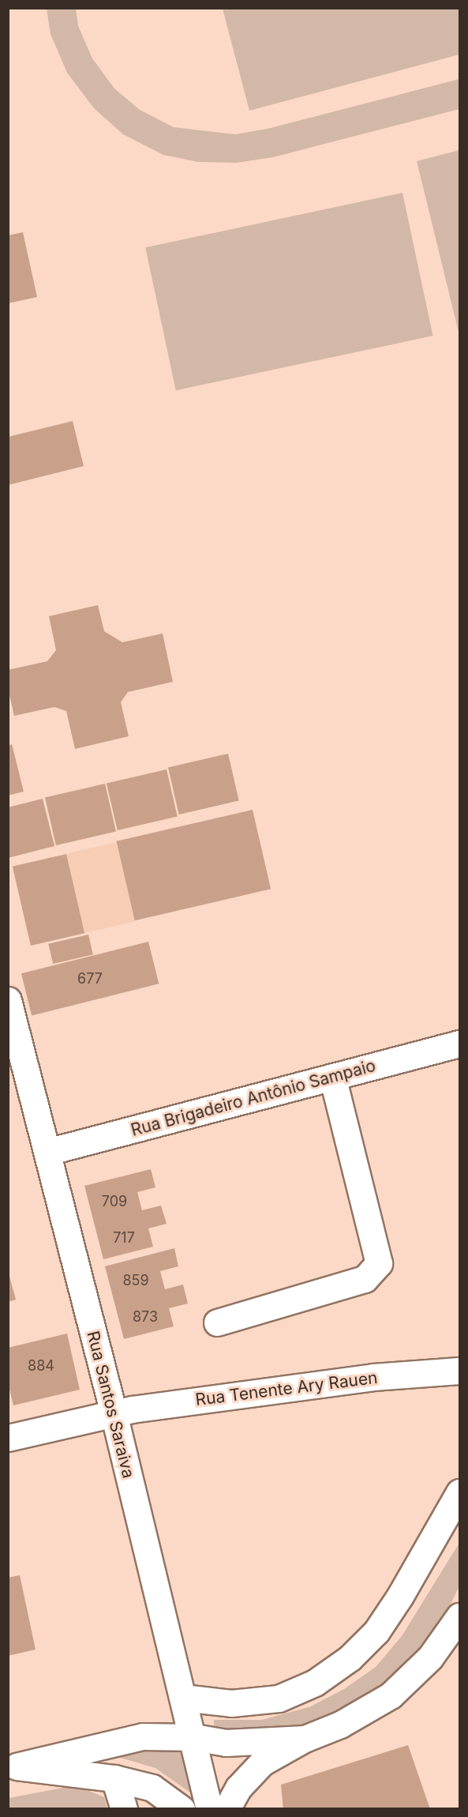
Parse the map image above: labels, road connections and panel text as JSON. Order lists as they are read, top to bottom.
{
  "streets": {
    "main road": ["Rua Brigadeiro Antônio Sampaio", "Rua Tenente Ary Rauen", "Rua Santos Saraiva"]
  },
  "crossings": [
    ["Rua Brigadeiro Antônio Sampaio", "Rua Santos Saraiva"],
    ["Rua Tenente Ary Rauen", "Rua Santos Saraiva"]
  ],
  "house_numbers": [
    "677",
    "709",
    "717",
    "859",
    "873",
    "884"
  ]
}
